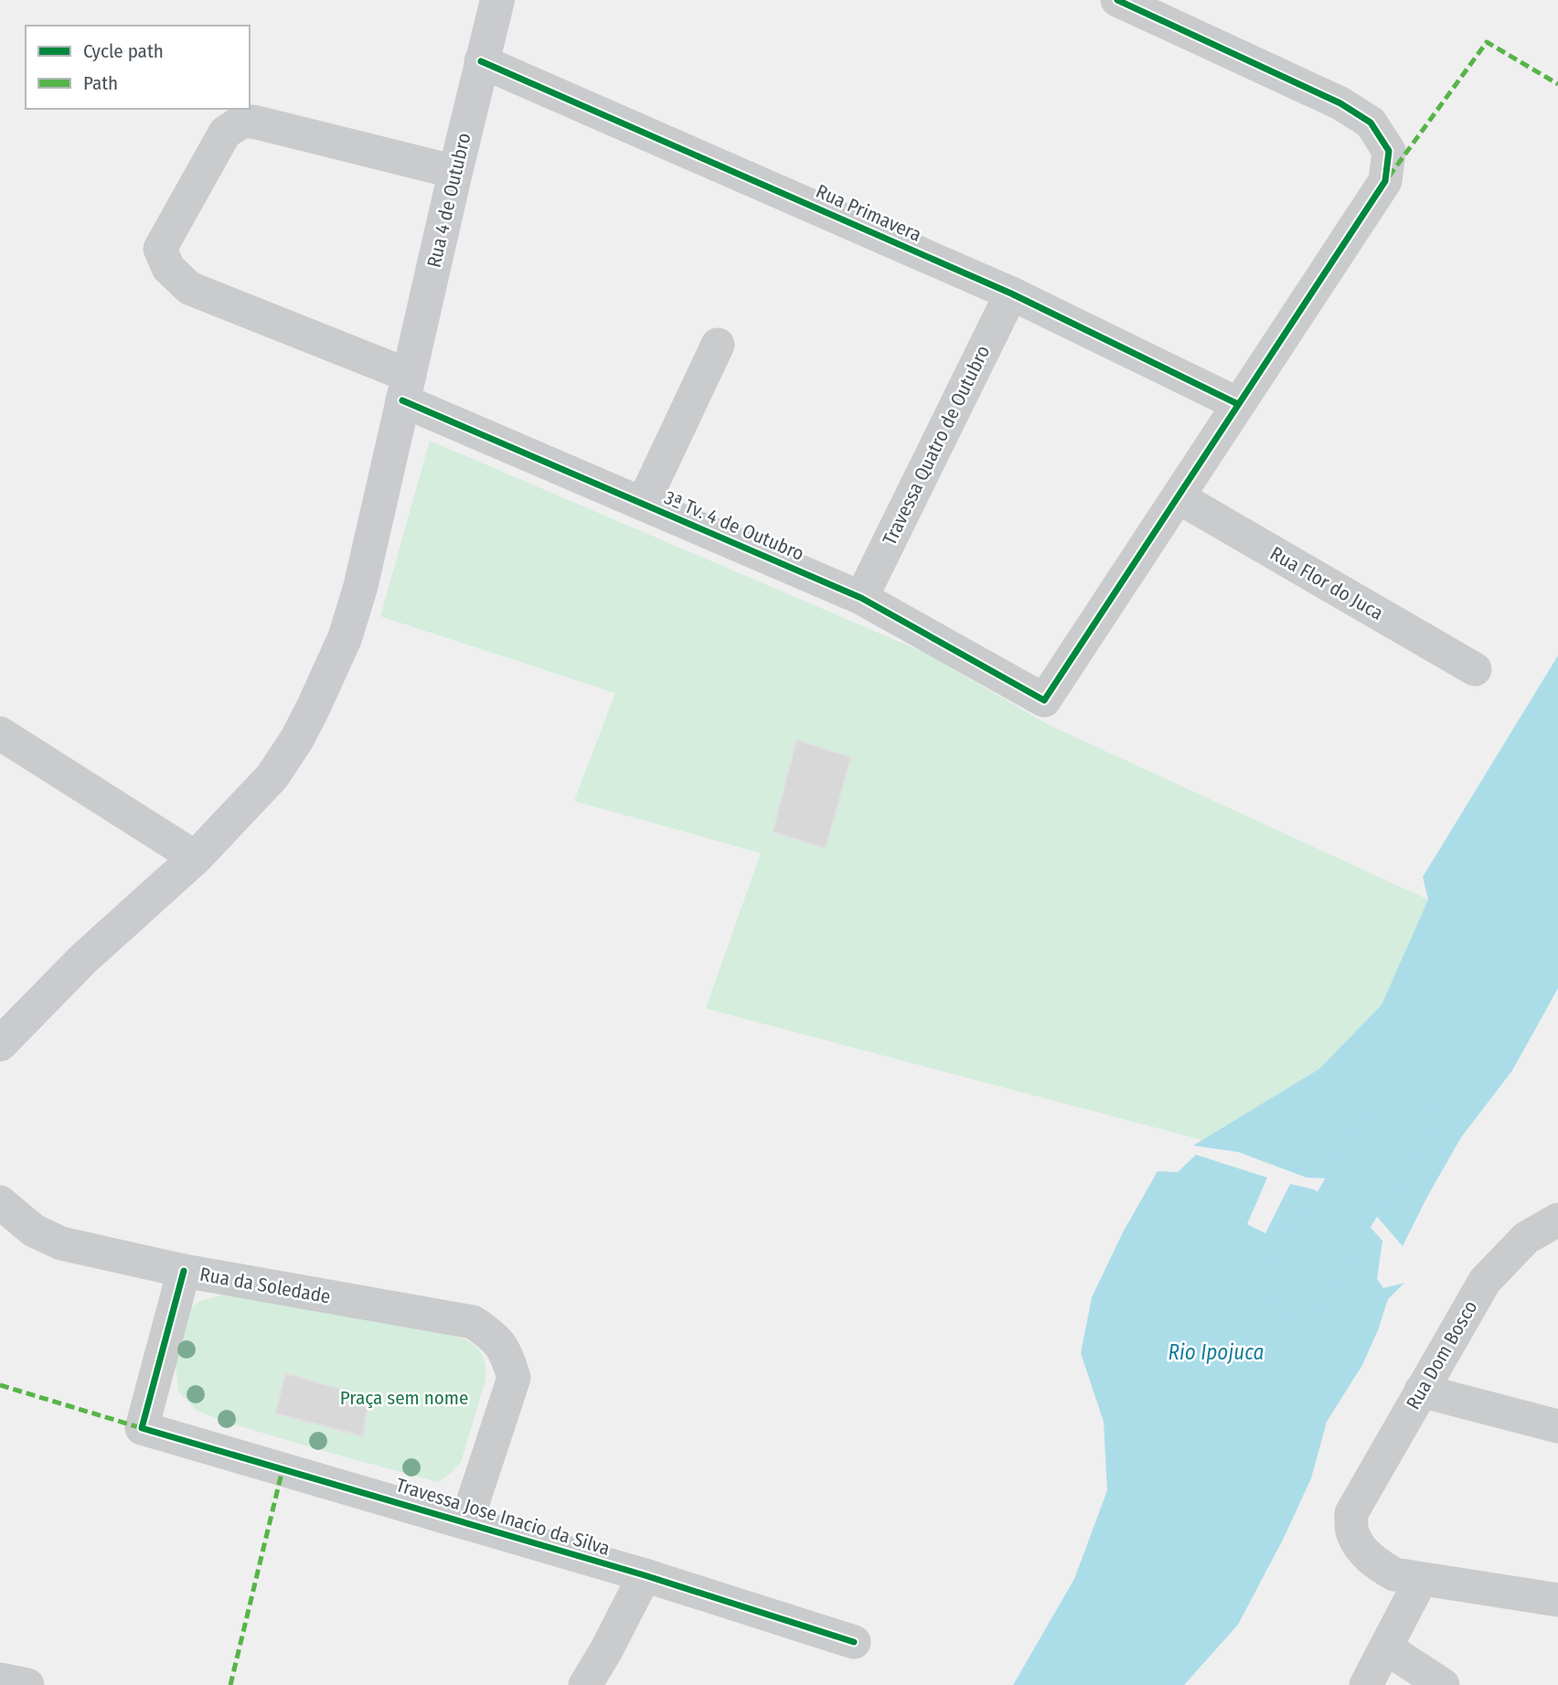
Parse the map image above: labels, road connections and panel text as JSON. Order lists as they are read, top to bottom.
{
  "streets": {
    "main road": ["Rua 4 de Outubro"],
    "street": [
      "Rua Primavera",
      "Travessa Quatro de Outubro",
      "3ª Tv. 4 de Outubro",
      "Rua Flor do Juca",
      "Rua da Soledade",
      "Rua Dom Bosco",
      "Travessa Jose Inacio da Silva"
    ]
  },
  "crossings": [
    ["Rua 4 de Outubro", "Rua Primavera"],
    ["Rua 4 de Outubro", "3ª Tv. 4 de Outubro"],
    ["Rua Primavera", "Travessa Quatro de Outubro"],
    ["Travessa Quatro de Outubro", "3ª Tv. 4 de Outubro"],
    ["3ª Tv. 4 de Outubro", "Rua Flor do Juca"],
    ["Rua da Soledade", "Travessa Jose Inacio da Silva"]
  ],
  "water": ["Rio Ipojuca"],
  "parks": ["Praça sem nome"],
  "legend": ["Cycle path", "Path"]
}
